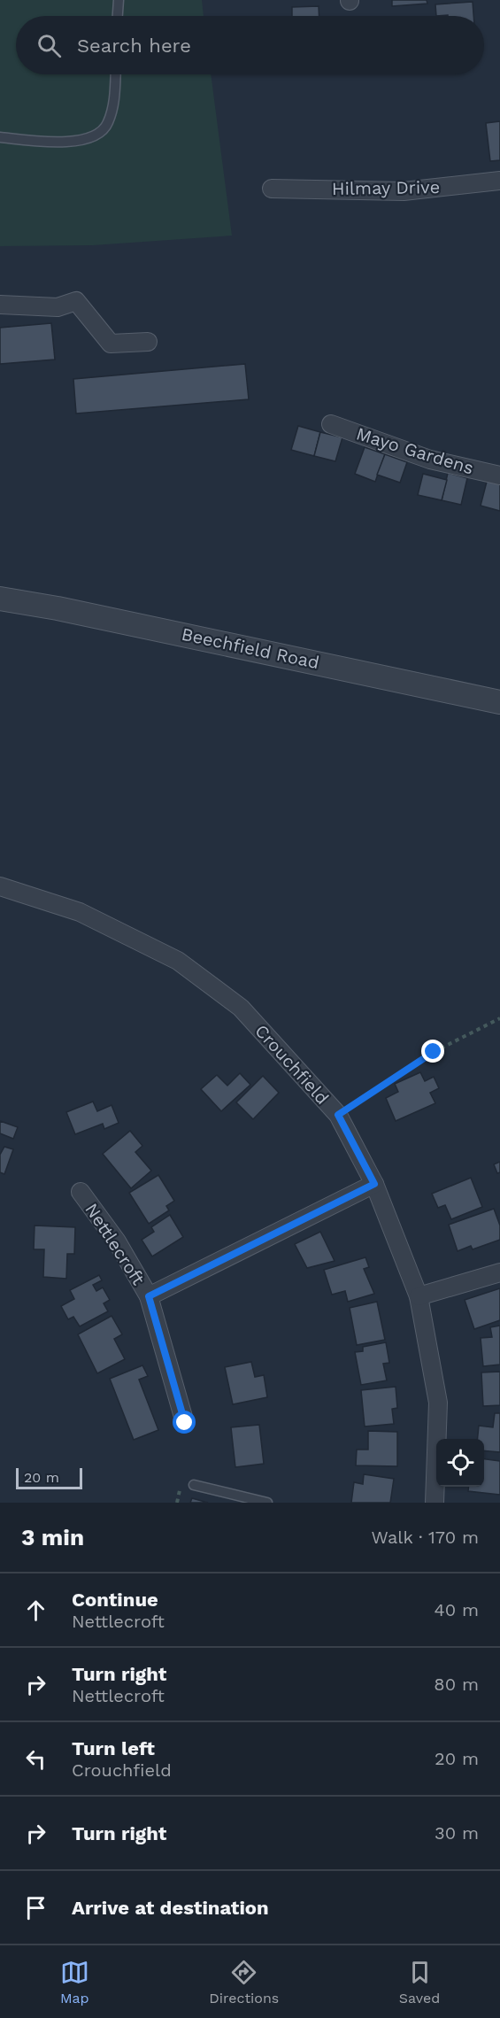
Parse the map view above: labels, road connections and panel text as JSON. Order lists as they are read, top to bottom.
{
  "streets": {
    "street": [
      "Hilmay Drive",
      "Mayo Gardens",
      "Beechfield Road",
      "Crouchfield",
      "Nettlecroft"
    ]
  },
  "crossings": [
    ["Crouchfield", "Nettlecroft"]
  ],
  "scale_bar": "20 m",
  "page": {
    "search": "Search here",
    "scale": "20 m",
    "heading": ["3 min", "Walk · 170 m"],
    "list": [
      ["Continue", "Nettlecroft", "40 m"],
      ["Turn right", "Nettlecroft", "80 m"],
      ["Turn left", "Crouchfield", "20 m"],
      ["Turn right", "30 m"],
      "Arrive at destination"
    ],
    "nav": ["Map", "Directions", "Saved"]
  }
}
